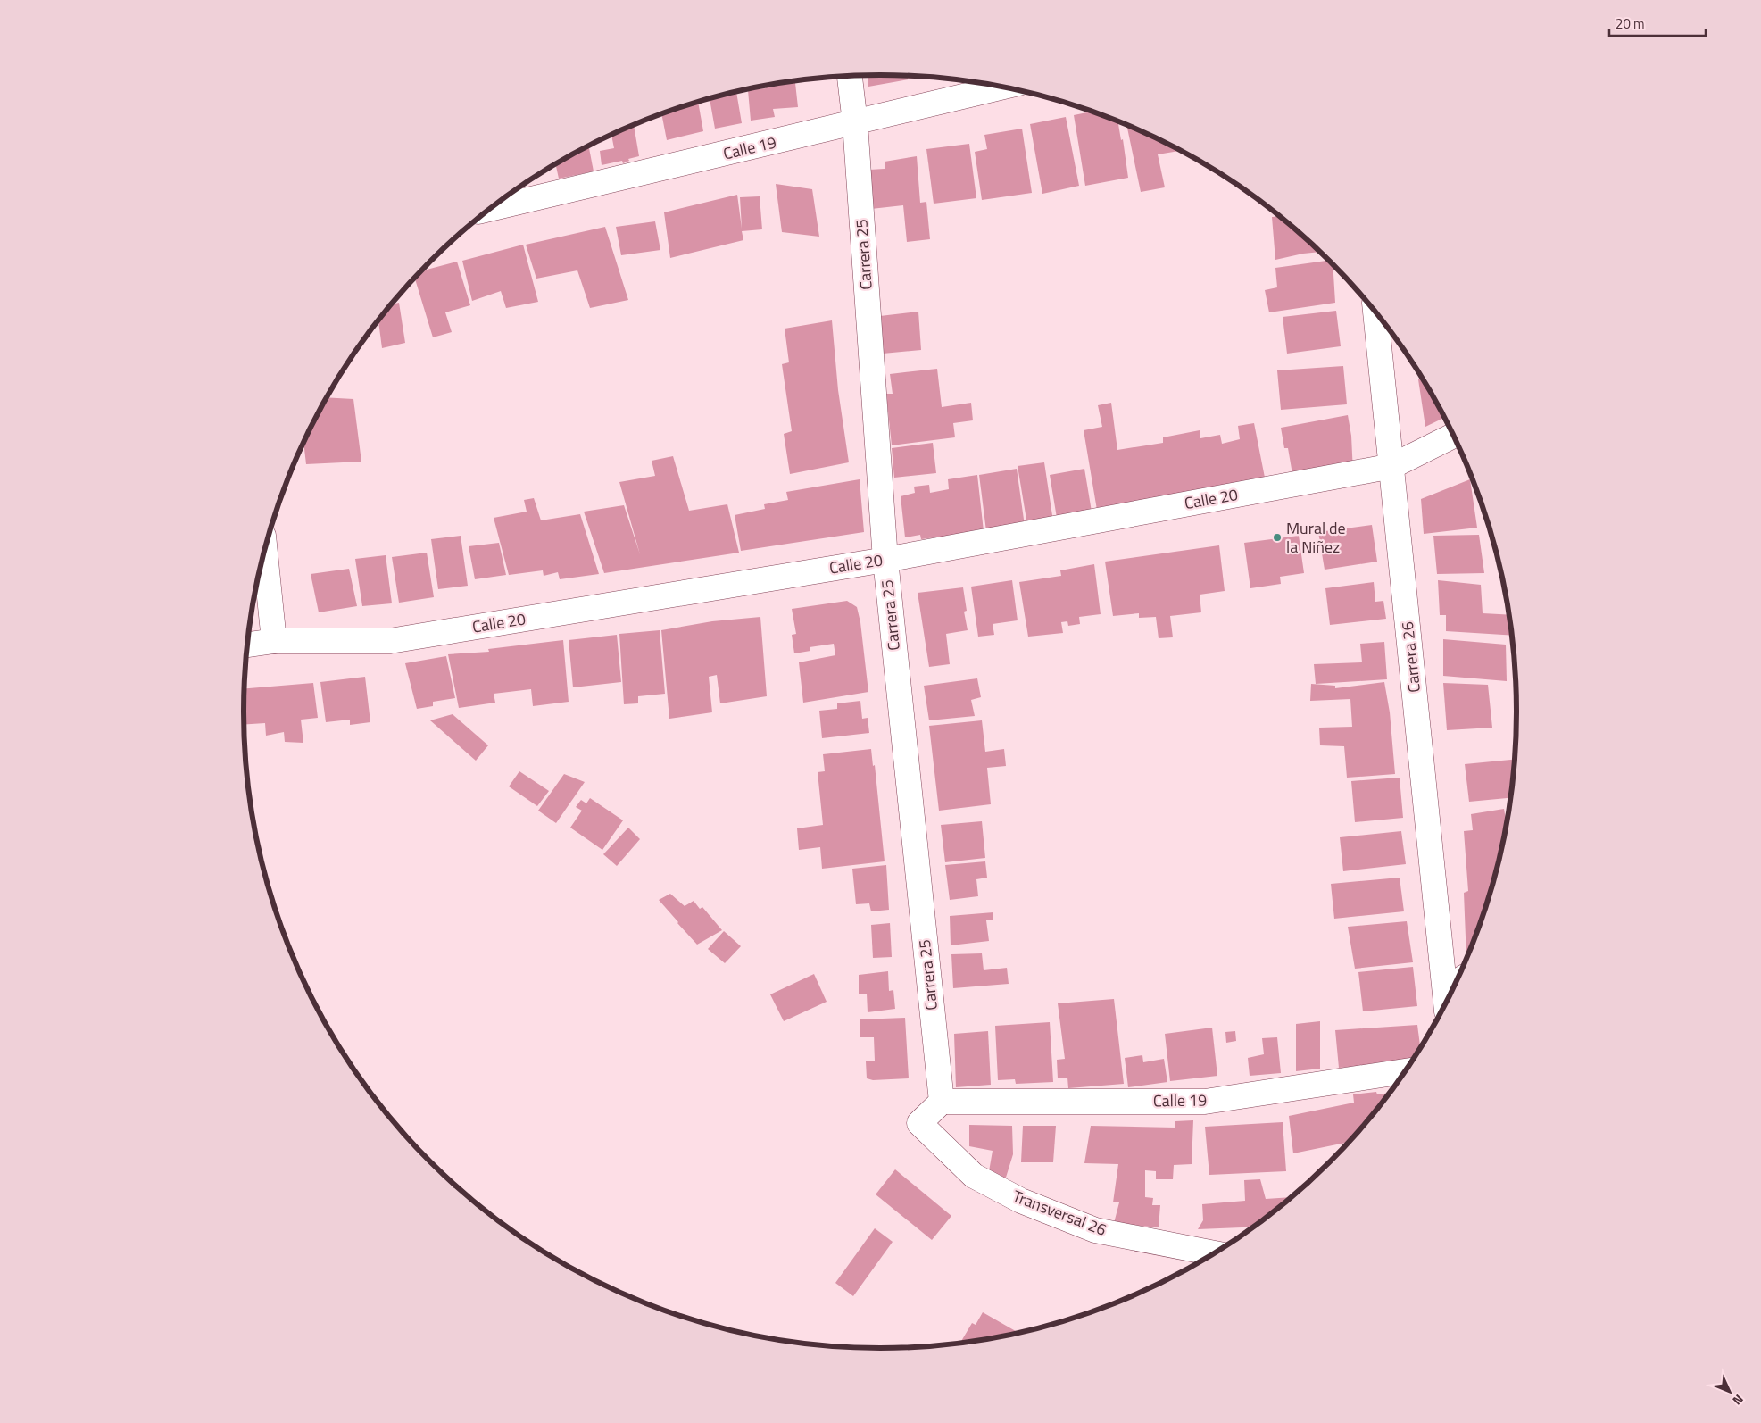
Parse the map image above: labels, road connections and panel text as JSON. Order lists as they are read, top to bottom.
{
  "streets": {
    "street": [
      "Calle 19",
      "Carrera 25",
      "Calle 20",
      "Carrera 26",
      "Transversal 26"
    ]
  },
  "crossings": [
    ["Calle 19", "Carrera 25"],
    ["Calle 19", "Transversal 26"],
    ["Carrera 25", "Calle 20"],
    ["Carrera 25", "Transversal 26"],
    ["Calle 20", "Carrera 26"]
  ],
  "places": ["Mural de la Niñez"],
  "scale_bar": "20 m",
  "north": "bottom right"
}
